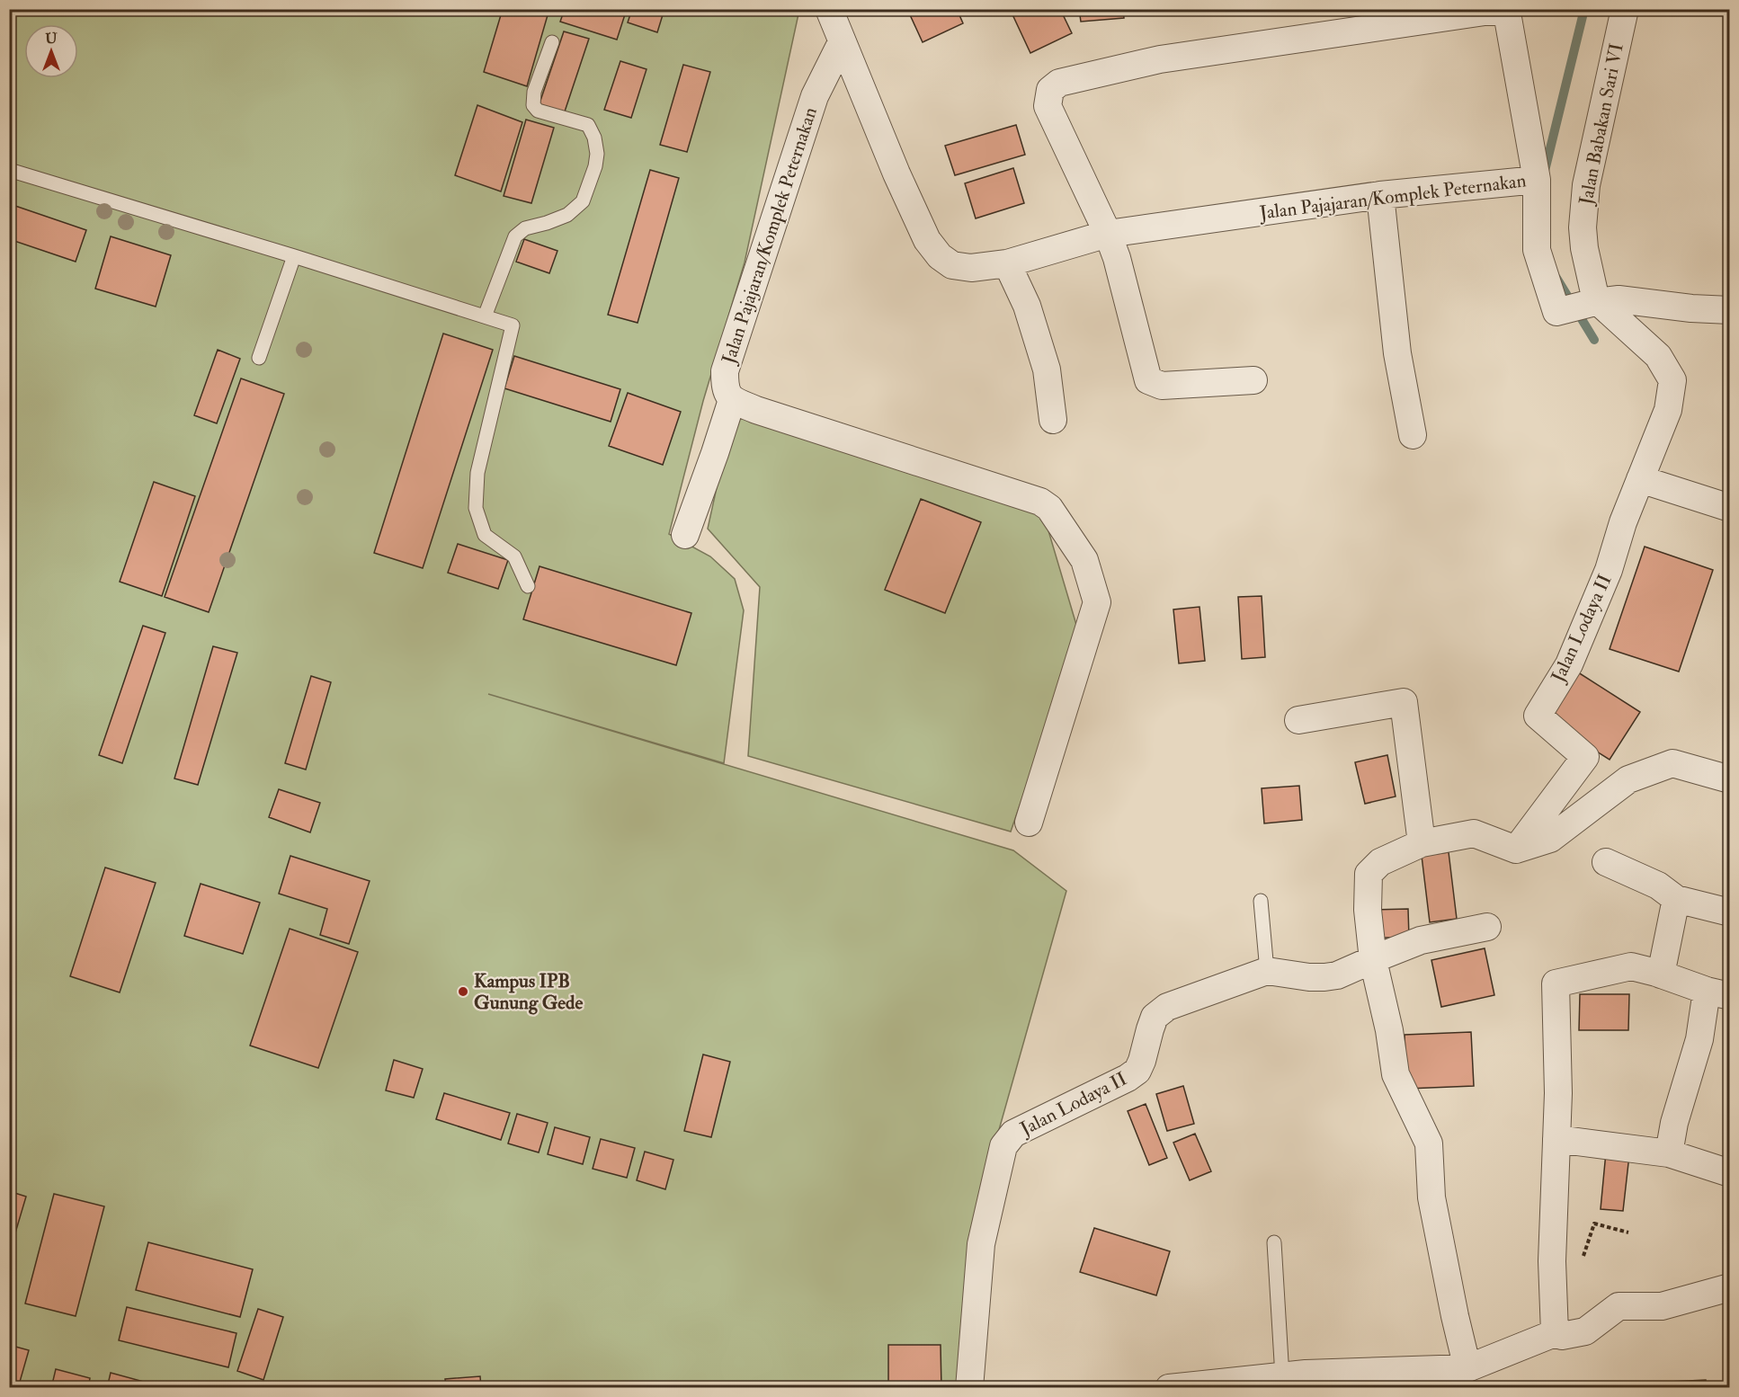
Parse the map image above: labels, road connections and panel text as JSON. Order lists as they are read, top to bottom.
{
  "streets": {
    "street": ["Jalan Babakan Sari VI", "Jalan Pajajaran/Komplek Peternakan", "Jalan Lodaya II"]
  },
  "crossings": [
    ["Jalan Babakan Sari VI", "Jalan Lodaya II"]
  ],
  "places": ["Kampus IPB Gunung Gede"],
  "north": "top"
}
